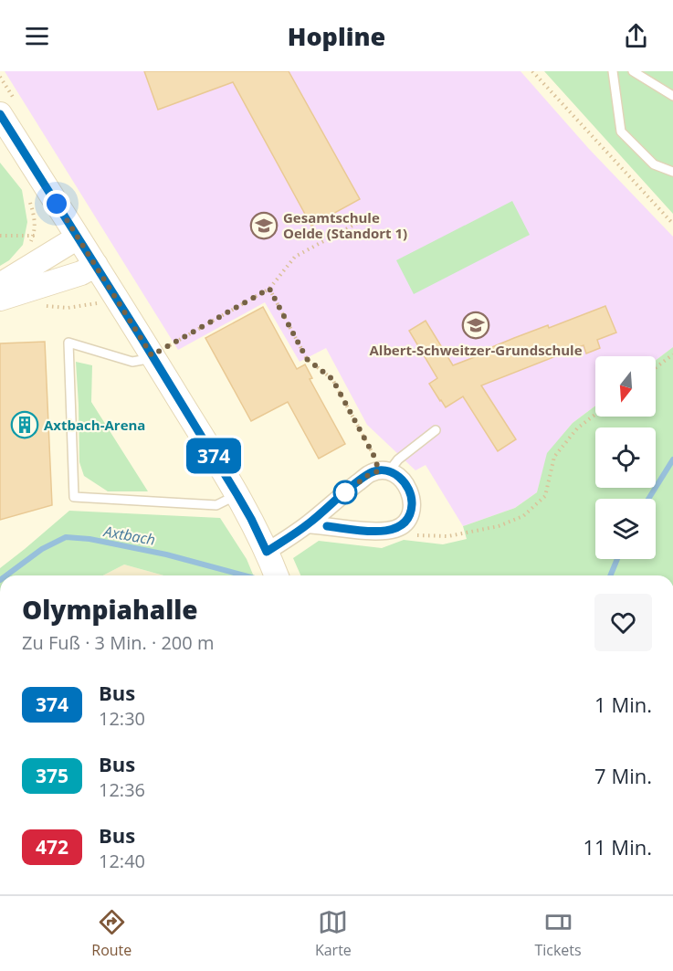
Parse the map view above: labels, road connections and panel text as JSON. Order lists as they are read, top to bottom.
{
  "water": ["Axtbach"],
  "places": {
    "school or university": ["Gesamtschule Oelde (Standort 1)", "Albert-Schweitzer-Grundschule"],
    "building": ["Axtbach-Arena"]
  },
  "lines": ["bus line 374"],
  "north": "bottom",
  "page": {
    "header": "Hopline",
    "on_map": "374",
    "heading": ["Olympiahalle", "Zu Fuß · 3 Min. · 200 m"],
    "list": [
      {
        "mark": "374",
        "name": "Bus",
        "note": "12:30",
        "value": "1 Min."
      },
      {
        "mark": "375",
        "name": "Bus",
        "note": "12:36",
        "value": "7 Min."
      },
      {
        "mark": "472",
        "name": "Bus",
        "note": "12:40",
        "value": "11 Min."
      }
    ],
    "tabs": ["Route", "Karte", "Tickets"]
  }
}
